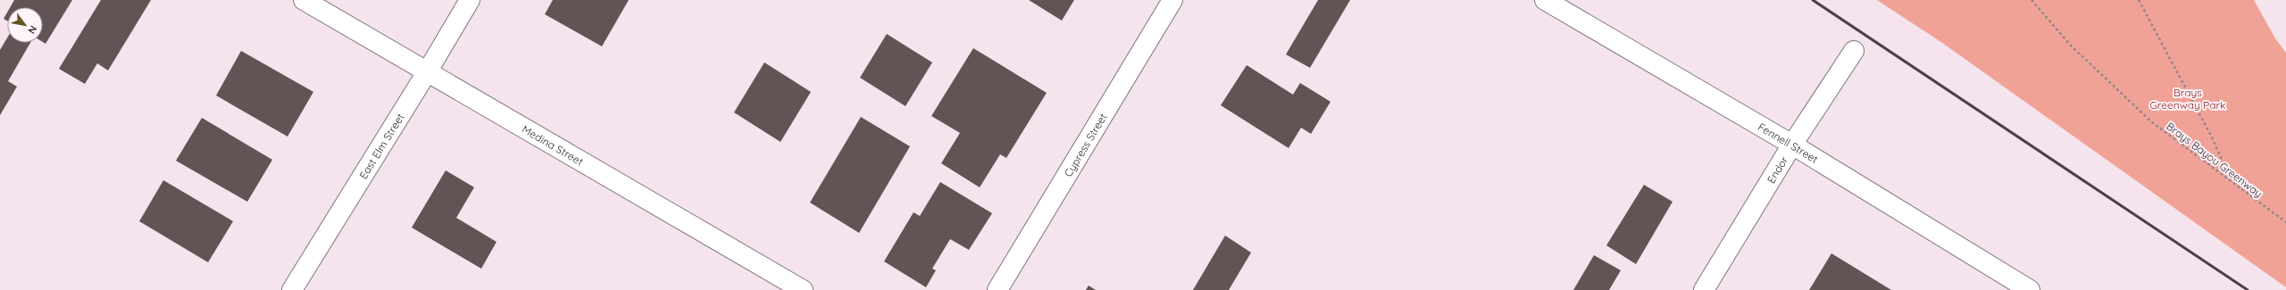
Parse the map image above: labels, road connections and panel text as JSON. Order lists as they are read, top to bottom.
{
  "streets": {
    "street": [
      "Fennell Street",
      "Cypress Street",
      "East Elm Street",
      "Medina Street",
      "Endor"
    ],
    "path": ["Brays Bayou Greenway"]
  },
  "crossings": [
    ["Fennell Street", "Endor"],
    ["East Elm Street", "Medina Street"]
  ],
  "parks": ["Brays Greenway Park"],
  "north": "bottom right"
}
